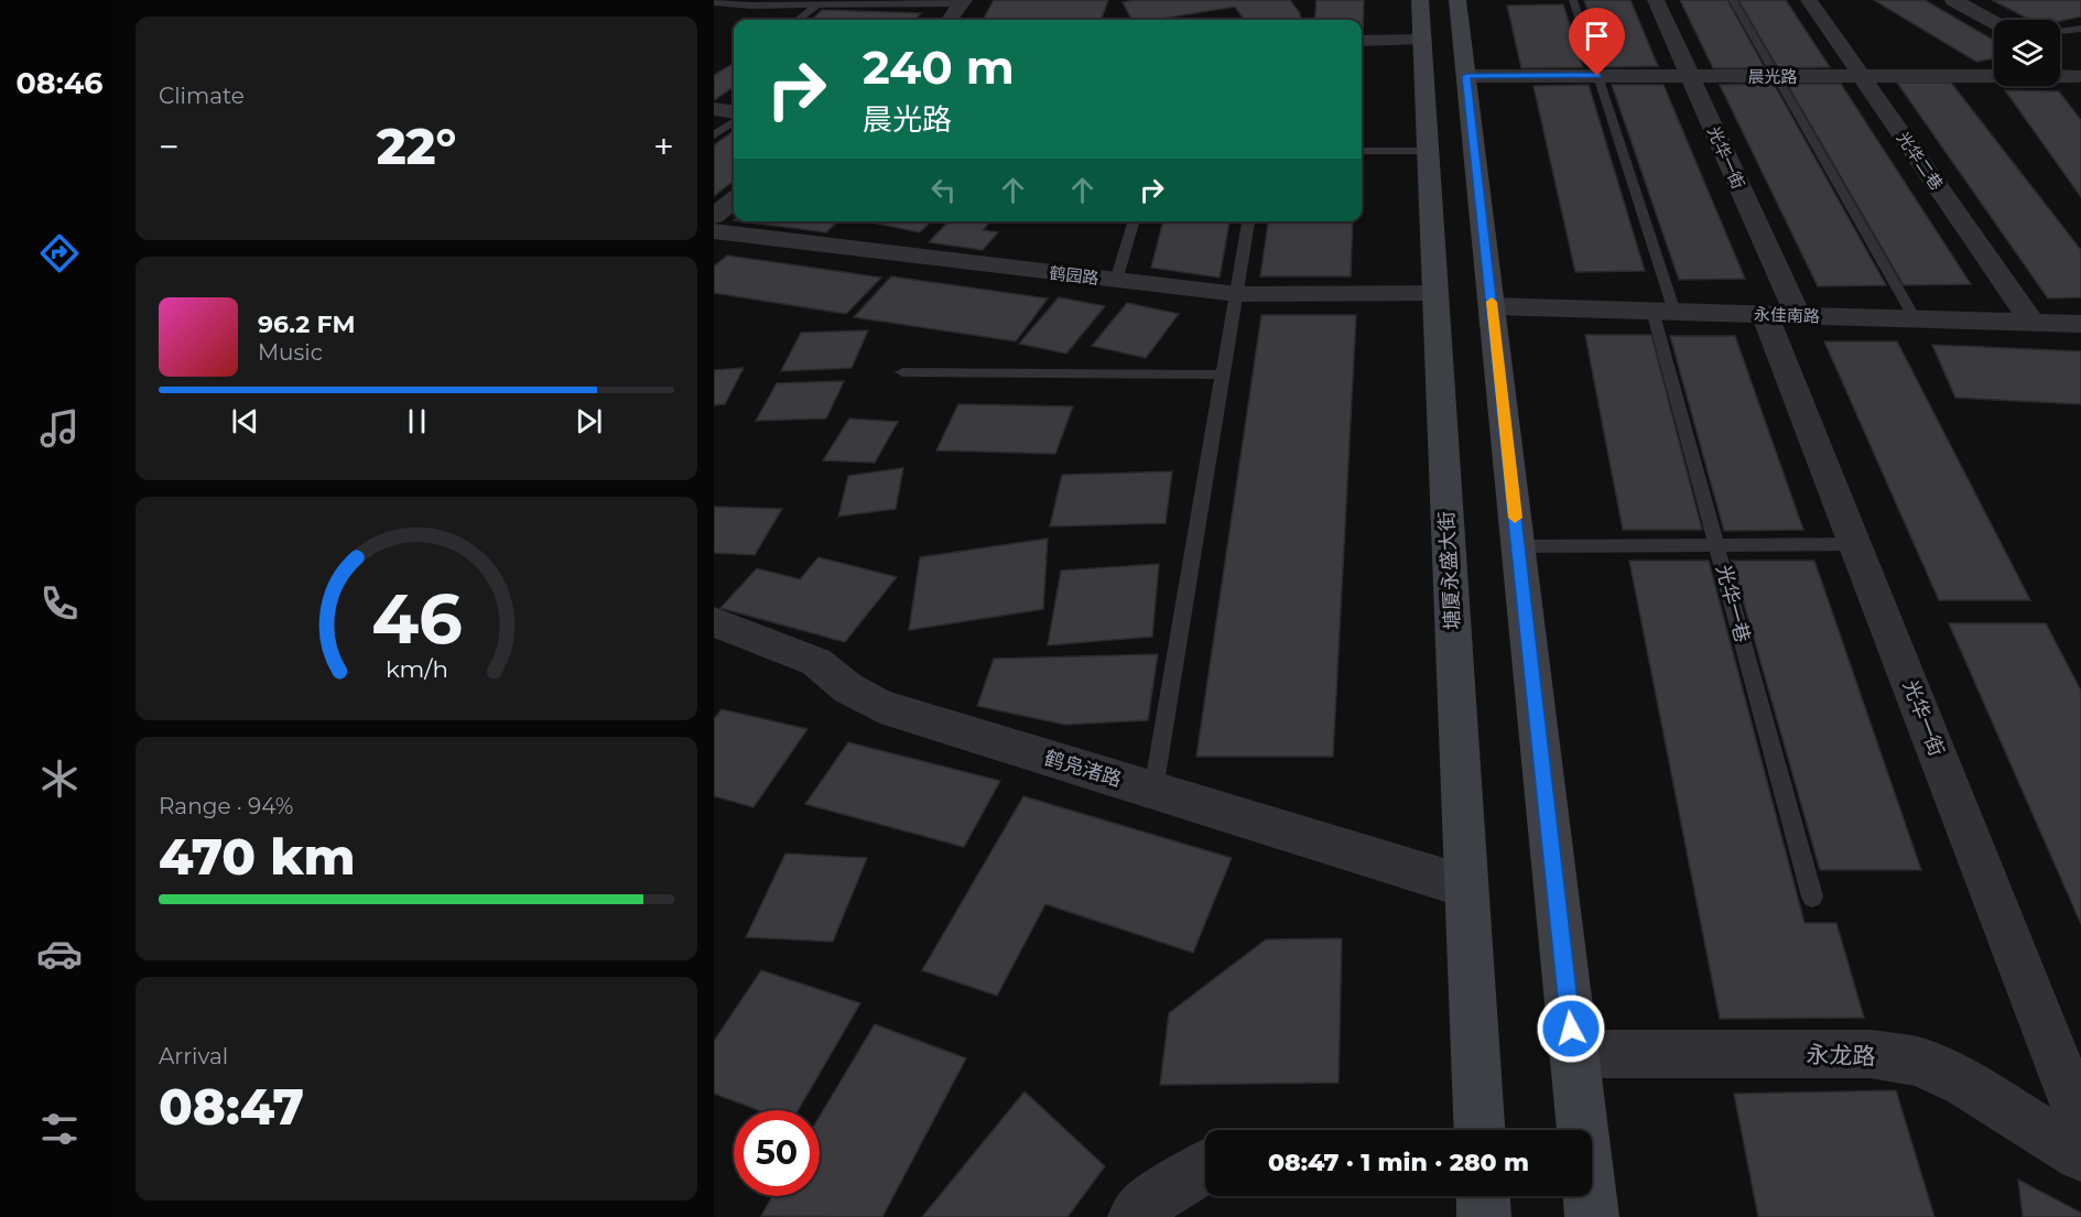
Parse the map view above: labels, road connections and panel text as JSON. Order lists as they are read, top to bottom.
{
  "streets": {
    "main road": ["塘厦永盛大街"],
    "street": [
      "晨光路",
      "光华一街",
      "光华二巷",
      "鹤园路",
      "永佳南路",
      "鹤凫渚路",
      "永龙路"
    ],
    "lane": ["光华一巷"]
  },
  "crossings": [
    ["晨光路", "光华一街"],
    ["晨光路", "光华二巷"],
    ["晨光路", "光华一巷"],
    ["光华一街", "永佳南路"],
    ["光华二巷", "永佳南路"],
    ["鹤园路", "塘厦永盛大街"],
    ["永佳南路", "光华一巷"],
    ["塘厦永盛大街", "鹤凫渚路"]
  ],
  "page": {
    "tabs": "08:46",
    "tile": [
      "Climate",
      ["Range · 94%", "470 km"],
      ["Arrival", "08:47"]
    ],
    "turn": ["240 m", "晨光路"],
    "heat": ["−", "22°", "+"],
    "song": ["96.2 FM", "Music"],
    "limit": "50",
    "trip": "08:47 · 1 min · 280 m",
    "gauge": ["46", "km/h"]
  }
}
